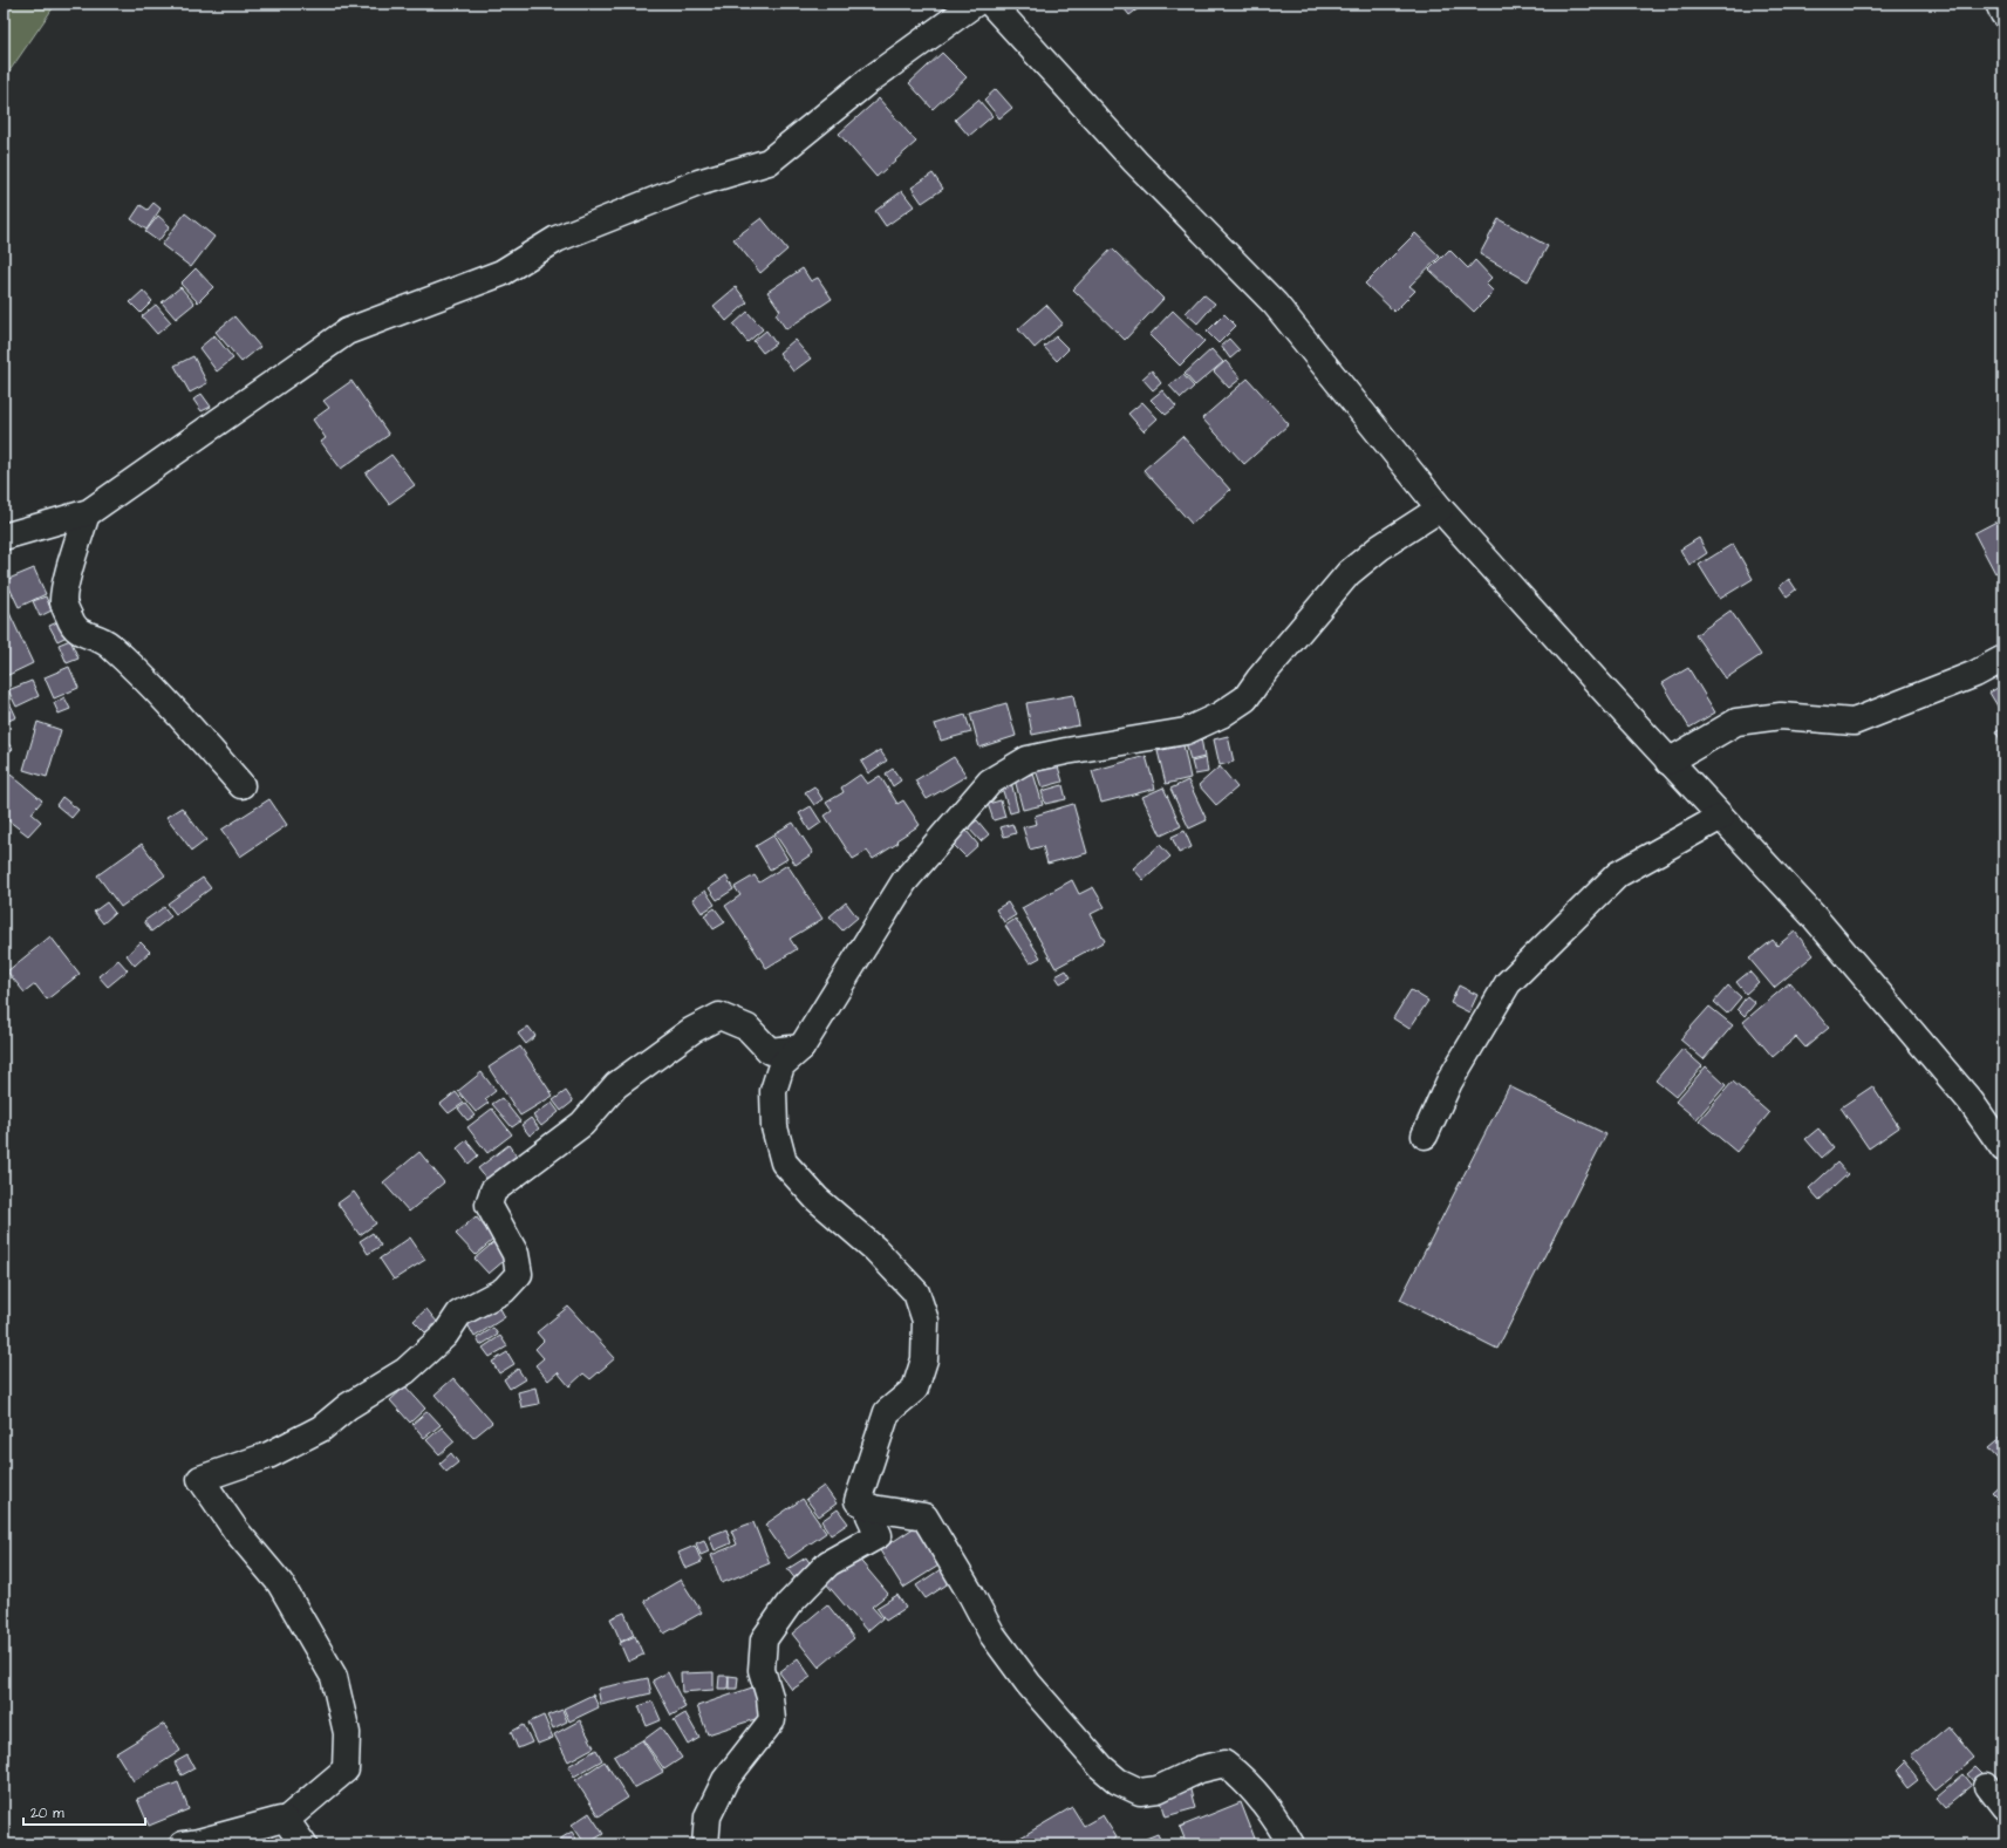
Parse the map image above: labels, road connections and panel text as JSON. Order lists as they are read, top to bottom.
{
  "scale_bar": "20 m"
}
